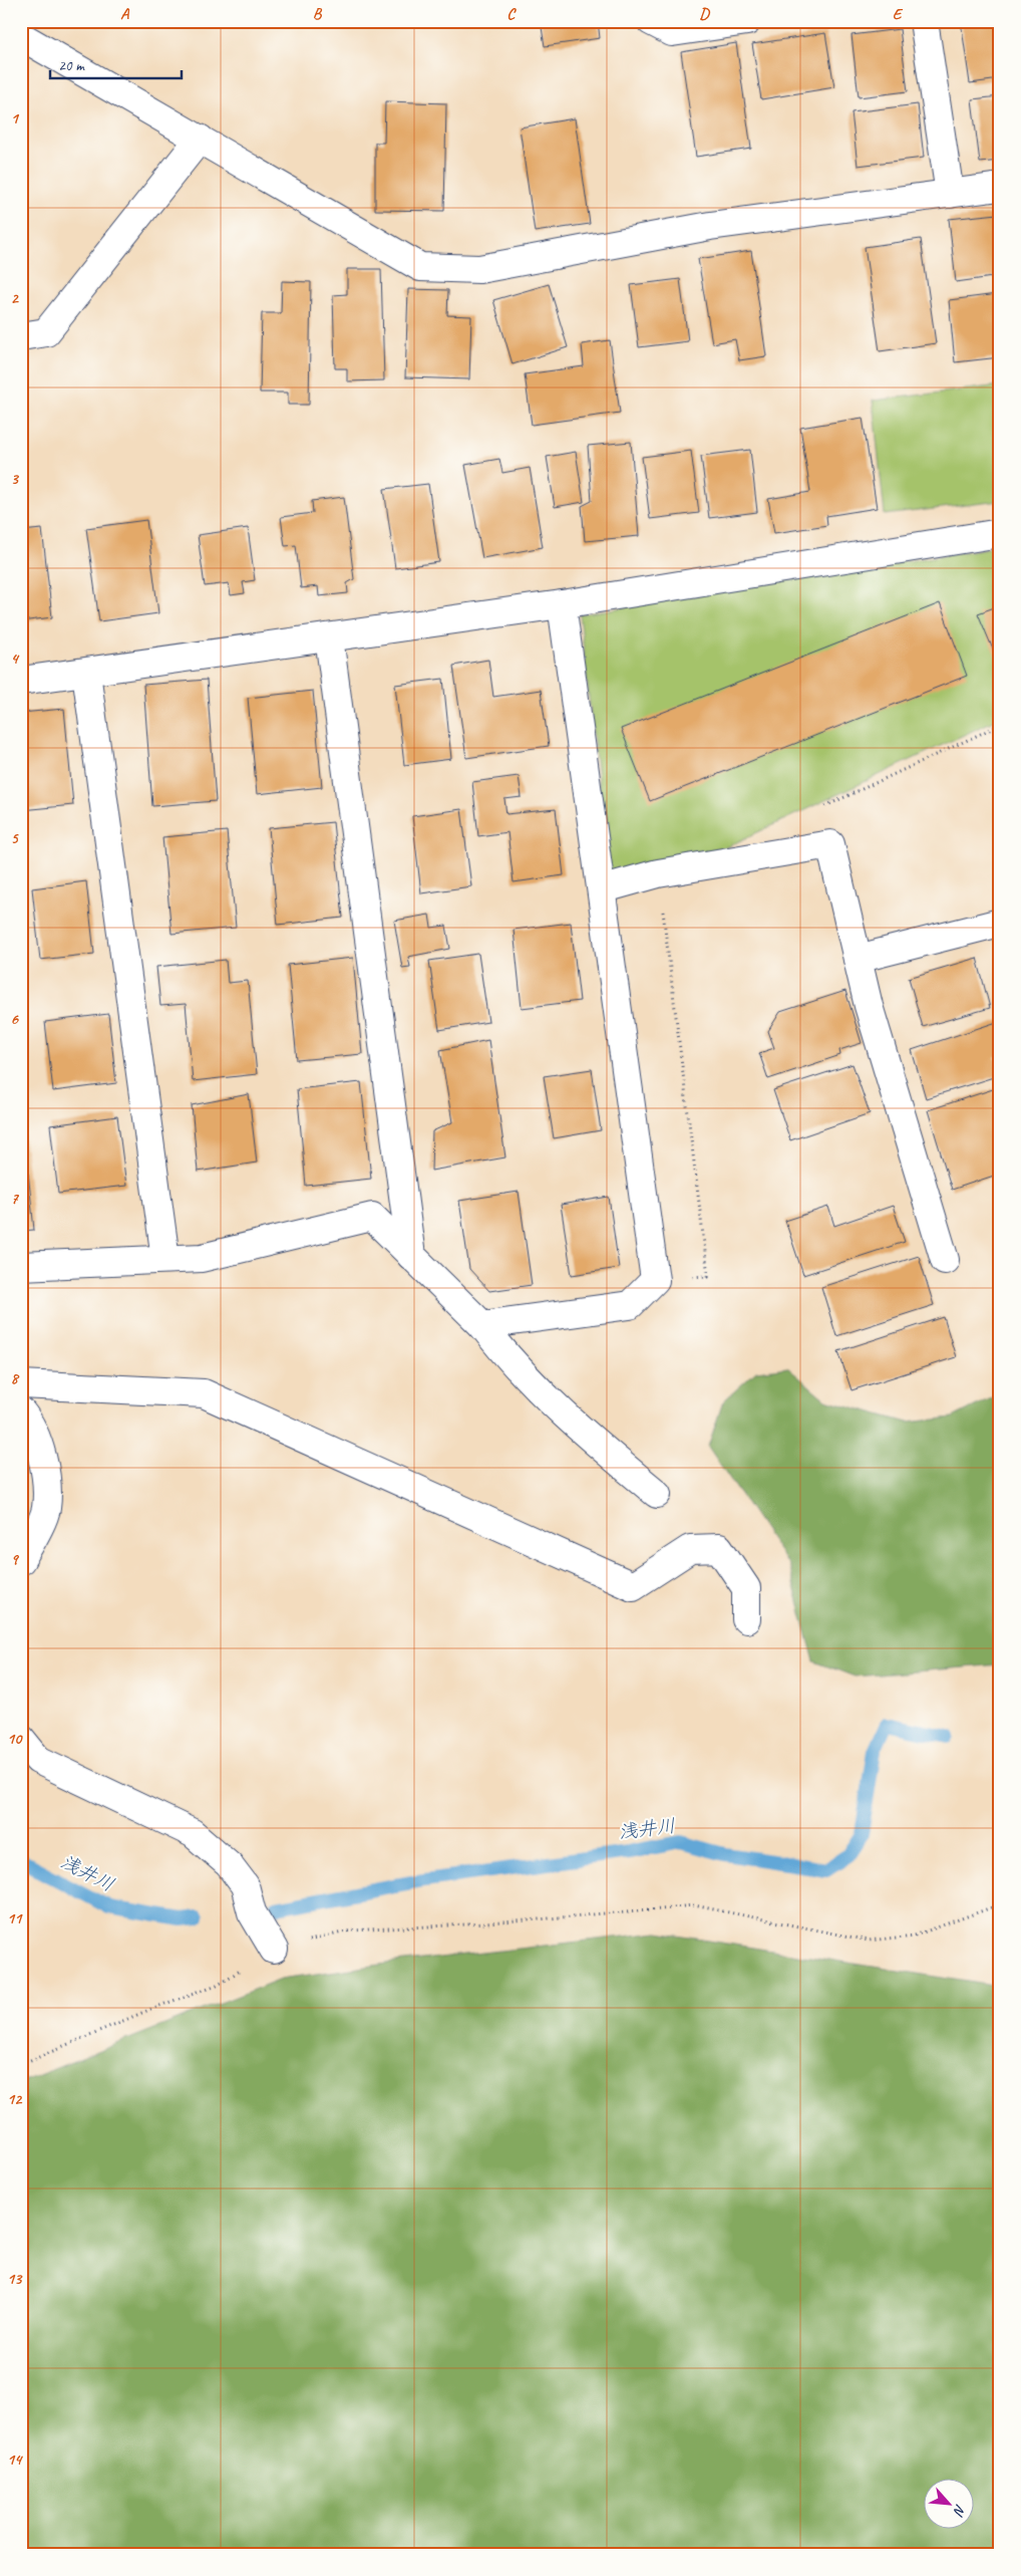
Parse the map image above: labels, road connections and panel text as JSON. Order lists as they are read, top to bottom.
{
  "water": ["浅井川"],
  "scale_bar": "20 m",
  "north": "bottom right",
  "grid": {
    "columns": [
      "A",
      "B",
      "C",
      "D",
      "E"
    ],
    "rows": [
      "1",
      "2",
      "3",
      "4",
      "5",
      "6",
      "7",
      "8",
      "9",
      "10",
      "11",
      "12",
      "13",
      "14"
    ]
  }
}
